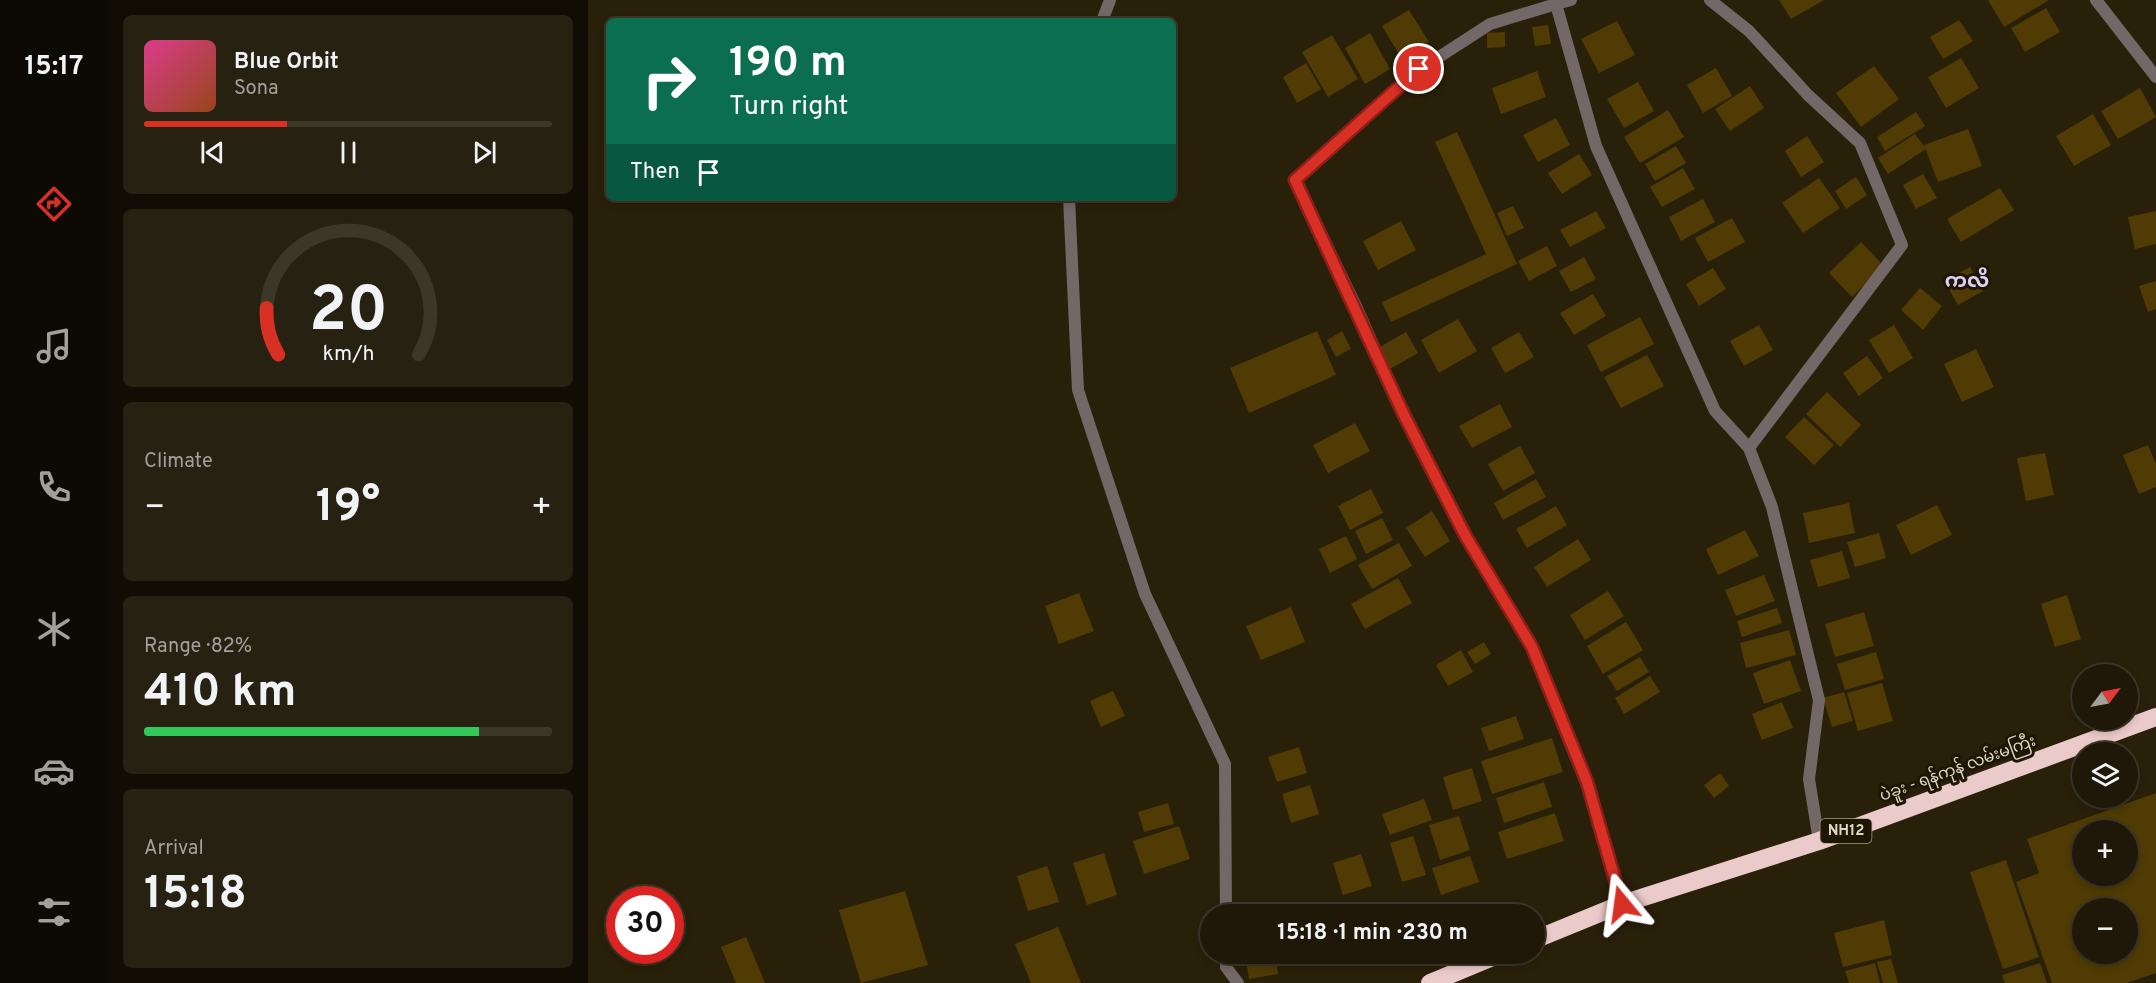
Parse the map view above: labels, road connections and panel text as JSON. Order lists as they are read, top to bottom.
{
  "streets": {
    "highway": ["ပဲခူး - ရန်ကုန် လမ်းမကြီး", "NH12"]
  },
  "districts": ["ကလိ"],
  "north": "top right",
  "page": {
    "tabs": "15:17",
    "turn": ["190 m", "Turn right"],
    "song": ["Blue Orbit", "Sona"],
    "then": "Then",
    "tile": [
      "Climate",
      ["Range · 82%", "410 km"],
      ["Arrival", "15:18"]
    ],
    "heat": ["−", "19°", "+"],
    "map_buttons": ["+", "−"],
    "limit": "30",
    "trip": "15:18 · 1 min · 230 m",
    "gauge": ["20", "km/h"]
  }
}
